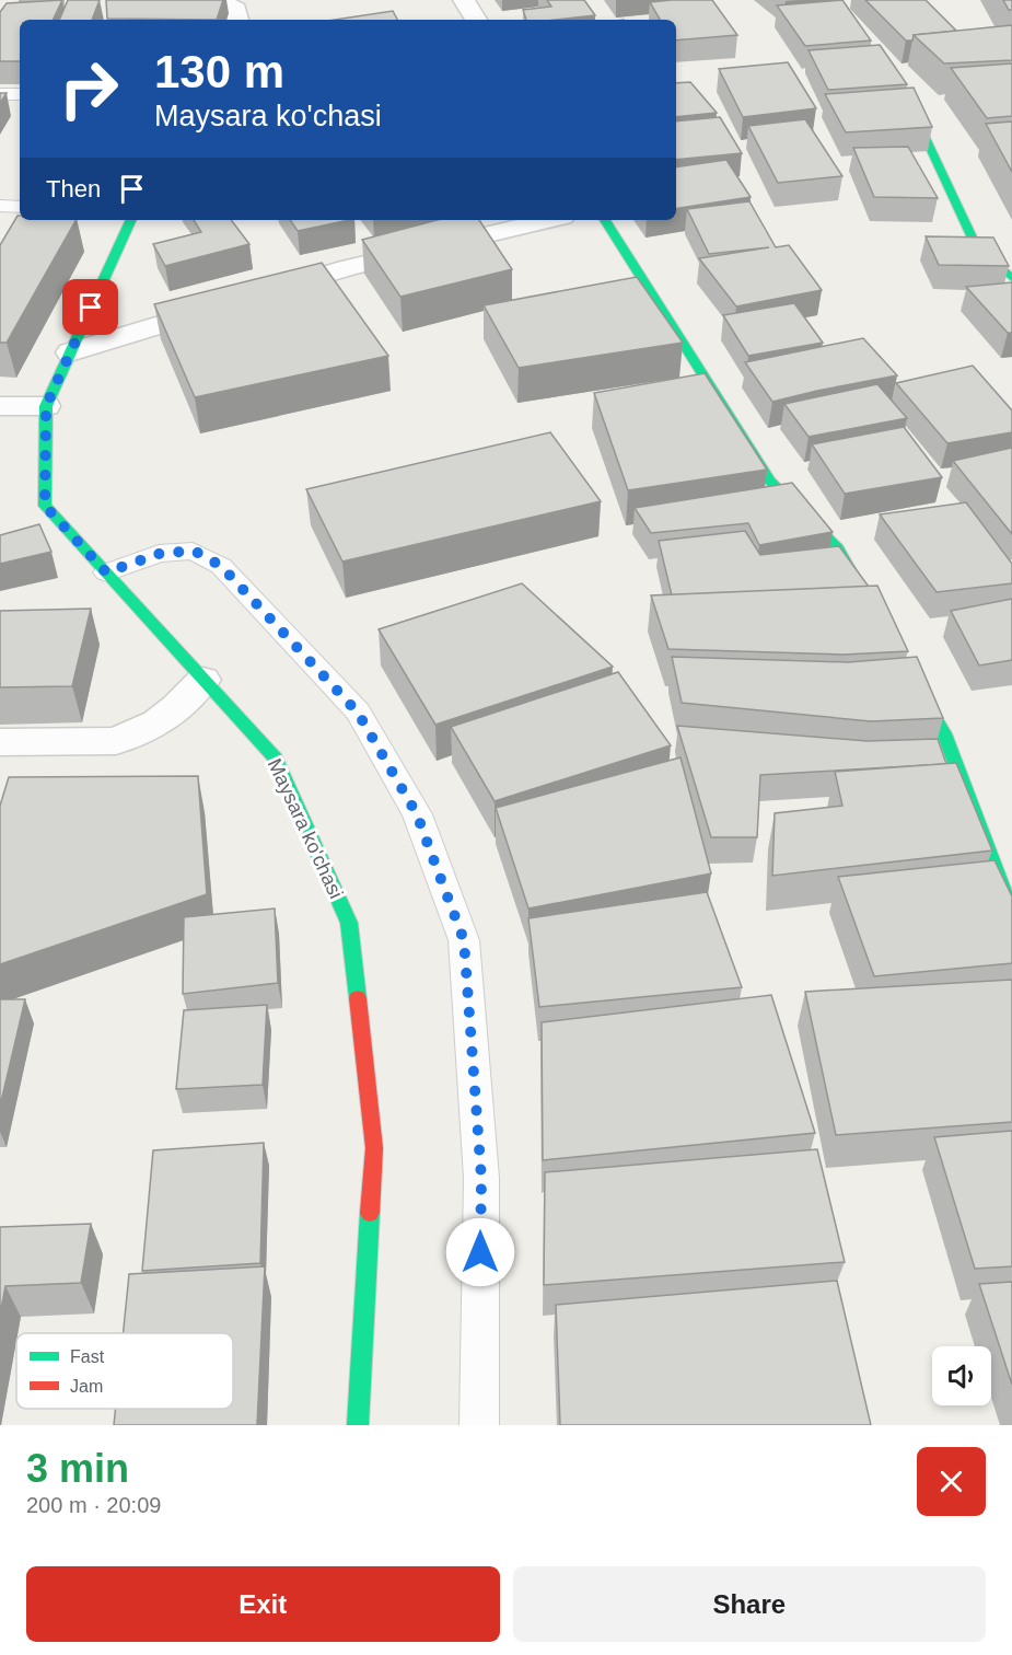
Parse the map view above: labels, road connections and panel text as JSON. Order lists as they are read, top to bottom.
{
  "streets": {
    "street": ["Maysara ko'chasi"]
  },
  "legend": ["Fast", "Jam"],
  "page": {
    "turn": ["130 m", "Maysara ko'chasi"],
    "then": "Then",
    "heading": ["3 min", "200 m · 20:09"],
    "buttons": ["Exit", "Share"]
  }
}
